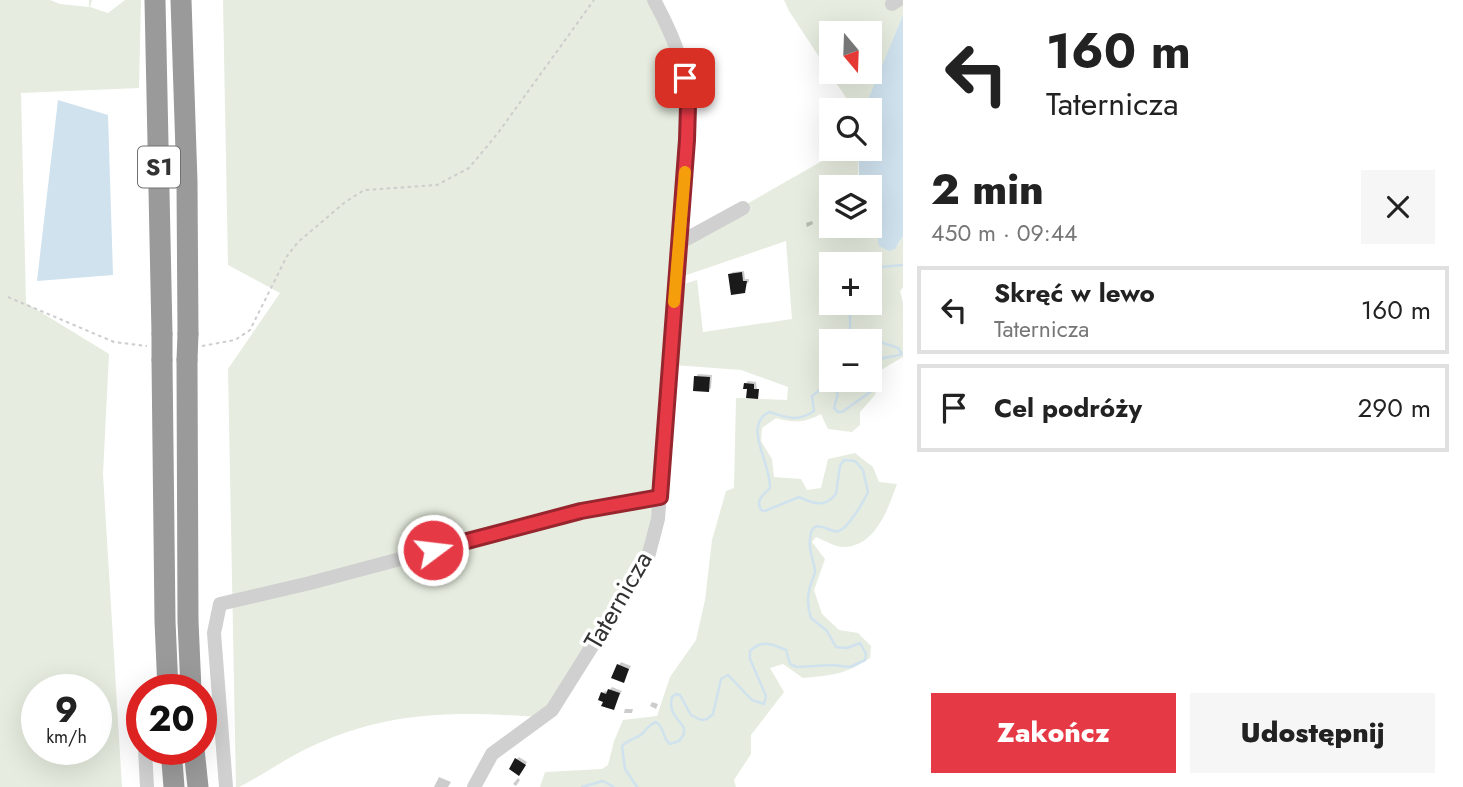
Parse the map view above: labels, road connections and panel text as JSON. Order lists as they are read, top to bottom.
{
  "streets": {
    "highway": ["S1"],
    "street": ["Taternicza"]
  },
  "north": "bottom",
  "page": {
    "turn": ["160 m", "Taternicza"],
    "map_buttons": ["+", "−"],
    "heading": ["2 min", "450 m · 09:44"],
    "list": [
      {
        "name": "Skręć w lewo",
        "note": "Taternicza",
        "value": "160 m"
      },
      {
        "name": "Cel podróży",
        "value": "290 m"
      }
    ],
    "speed": "9 km/h",
    "limit": "20",
    "buttons": ["Zakończ", "Udostępnij"]
  }
}
